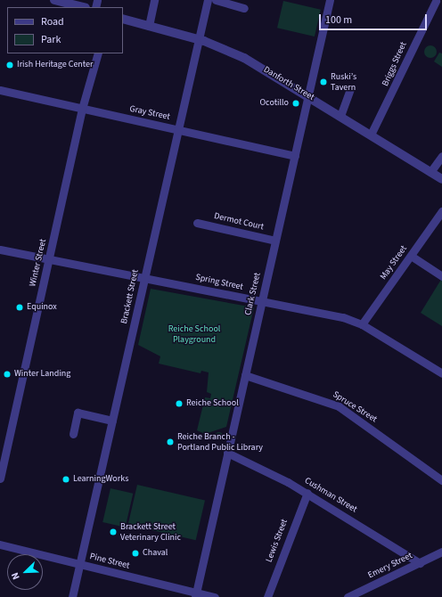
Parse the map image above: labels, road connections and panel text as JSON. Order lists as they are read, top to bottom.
{
  "streets": {
    "street": [
      "Briggs Street",
      "Danforth Street",
      "Gray Street",
      "Dermot Court",
      "Winter Street",
      "May Street",
      "Spring Street",
      "Clark Street",
      "Brackett Street",
      "Spruce Street",
      "Cushman Street",
      "Lewis Street",
      "Pine Street",
      "Emery Street"
    ]
  },
  "crossings": [
    ["Briggs Street", "Danforth Street"],
    ["Danforth Street", "Clark Street"],
    ["Danforth Street", "Brackett Street"],
    ["Gray Street", "Winter Street"],
    ["Gray Street", "Clark Street"],
    ["Gray Street", "Brackett Street"],
    ["Dermot Court", "Clark Street"],
    ["Winter Street", "Spring Street"],
    ["May Street", "Spring Street"],
    ["Spring Street", "Clark Street"],
    ["Spring Street", "Brackett Street"],
    ["Clark Street", "Spruce Street"],
    ["Clark Street", "Cushman Street"],
    ["Clark Street", "Pine Street"],
    ["Brackett Street", "Pine Street"],
    ["Cushman Street", "Lewis Street"],
    ["Cushman Street", "Emery Street"]
  ],
  "parks": ["Reiche School Playground"],
  "places": [
    "Irish Heritage Center",
    "Ruski’s Tavern",
    "Ocotillo",
    "Equinox",
    "Winter Landing",
    "Reiche School",
    "Reiche Branch - Portland Public Library",
    "LearningWorks",
    "Brackett Street Veterinary Clinic",
    "Chaval"
  ],
  "legend": ["Road", "Park"],
  "scale_bar": "100 m",
  "north": "bottom left"
}
